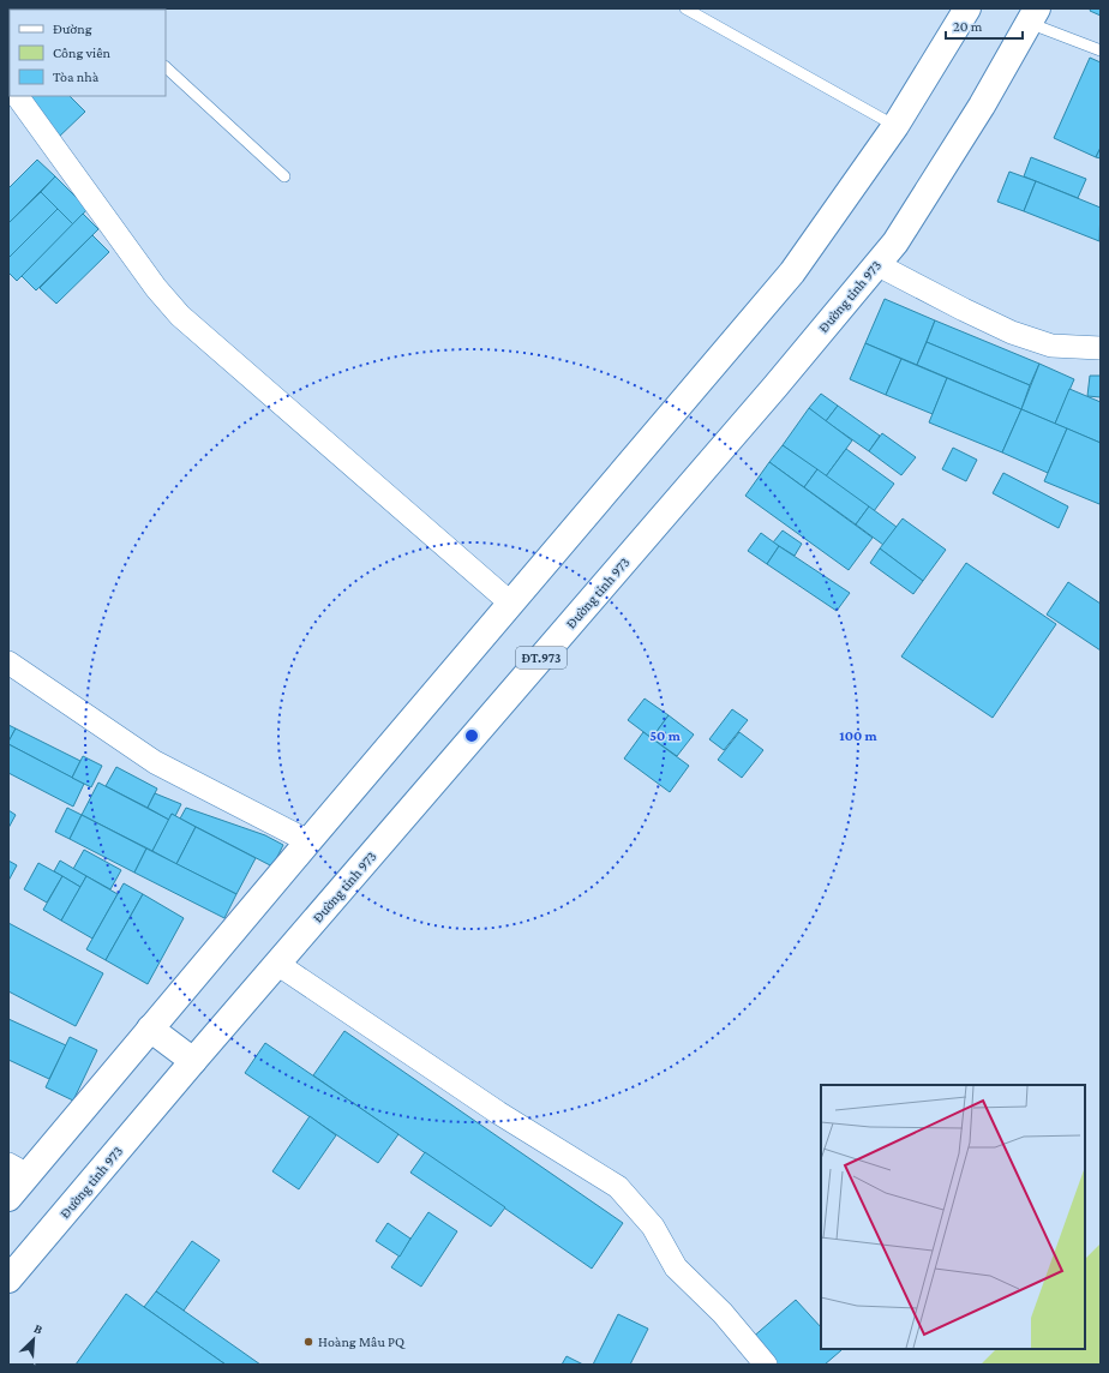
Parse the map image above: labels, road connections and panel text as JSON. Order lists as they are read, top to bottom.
{
  "streets": {
    "main road": ["Đường tỉnh 973", "ĐT.973"]
  },
  "places": ["Hoàng Mâu PQ"],
  "legend": ["Đường", "Công viên", "Tòa nhà"],
  "scale_bar": "20 m",
  "north": "top right",
  "rings": ["50 m", "100 m"]
}
